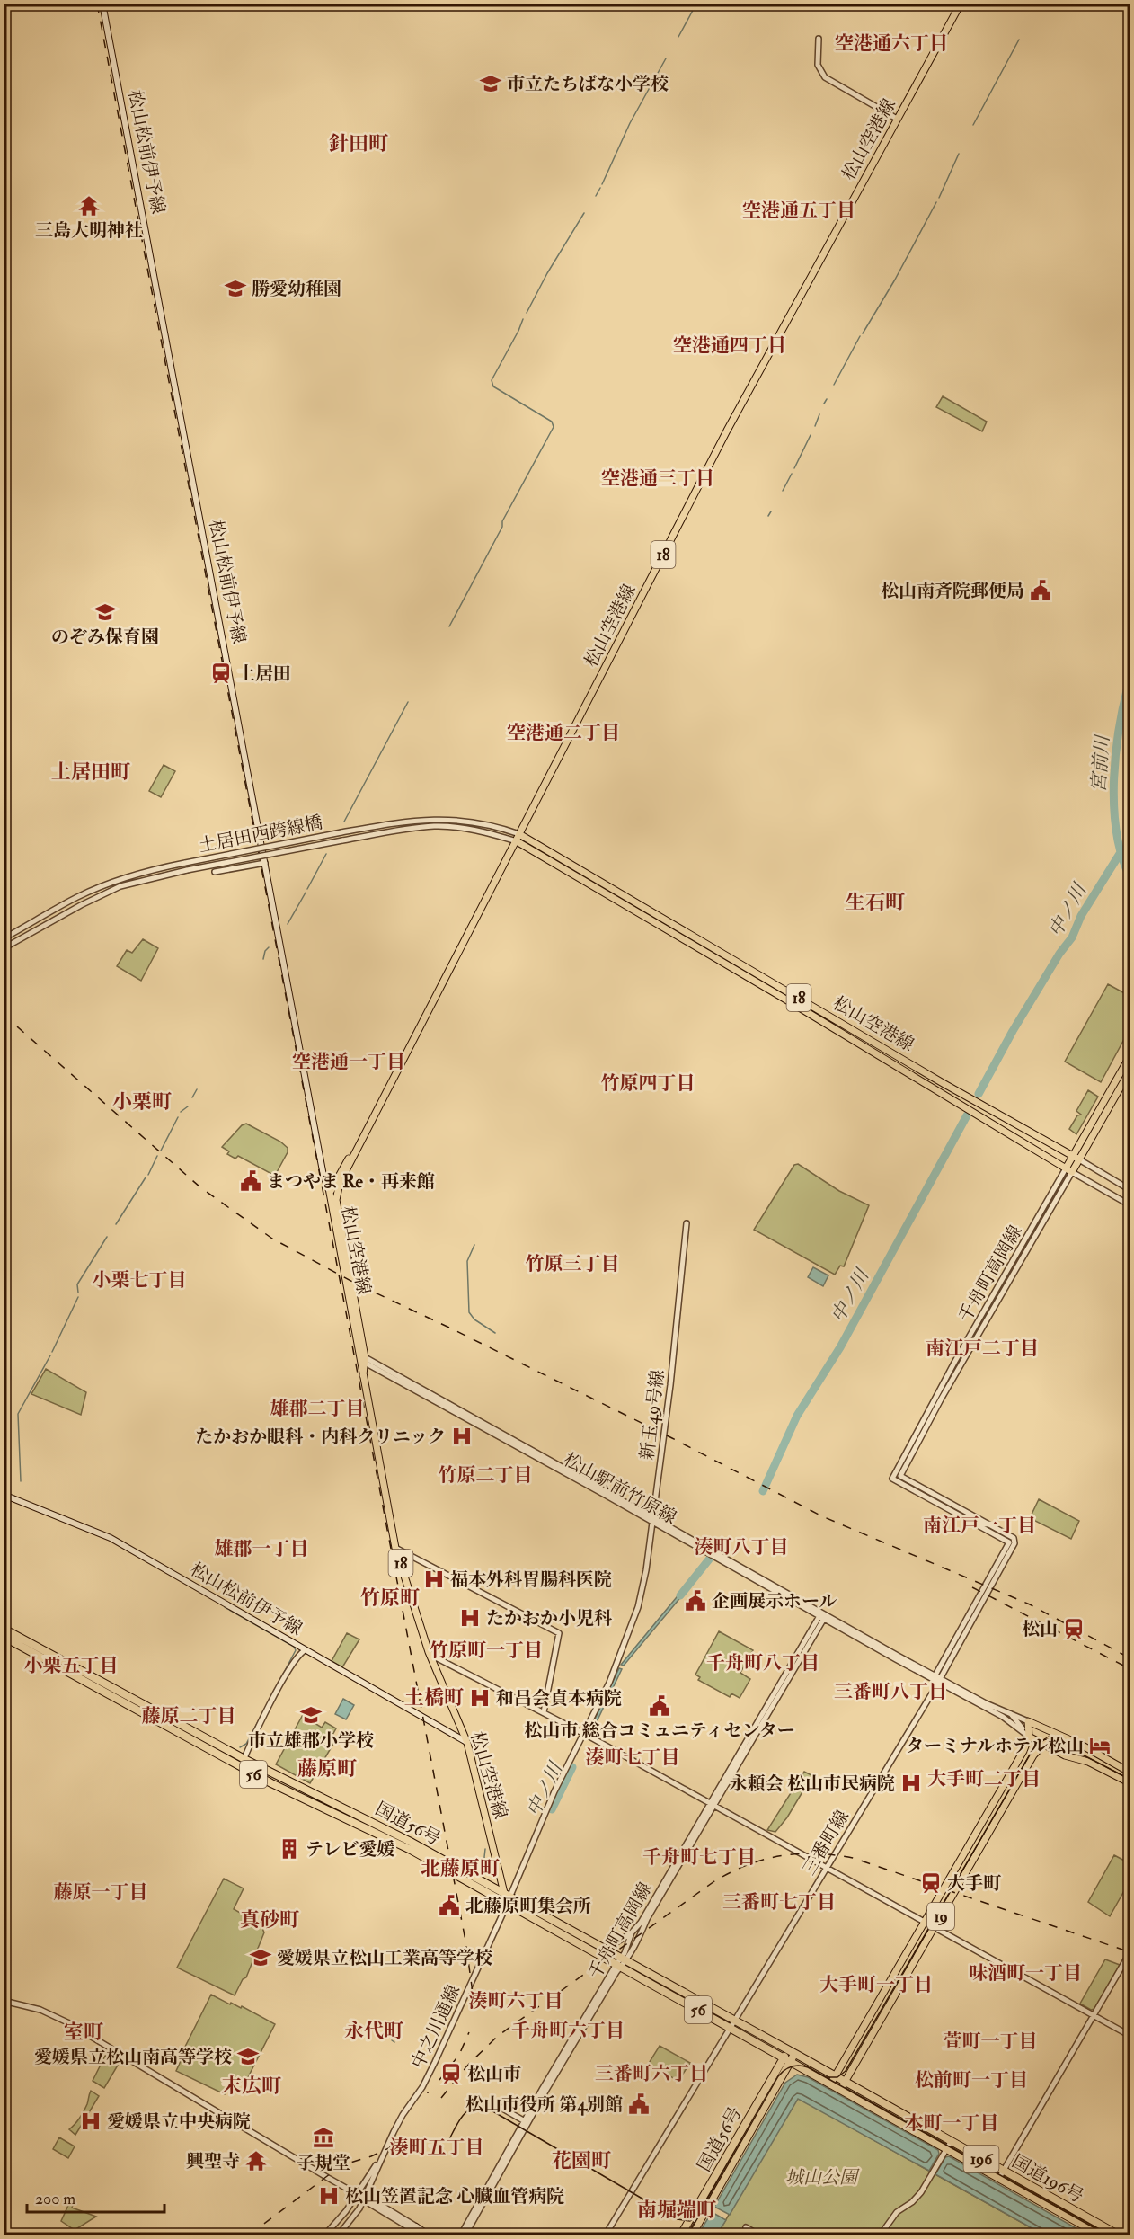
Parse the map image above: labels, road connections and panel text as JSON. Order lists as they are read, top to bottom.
{
  "streets": {
    "highway": [
      "56",
      "国道56号",
      "196",
      "国道196号"
    ],
    "main road": [
      "松山空港線",
      "松山松前伊予線",
      "18",
      "19"
    ],
    "street": [
      "土居田西跨線橋",
      "千舟町高岡線",
      "新玉49号線",
      "松山駅前竹原線",
      "三番町線",
      "中之川通線"
    ]
  },
  "crossings": [
    ["松山空港線", "松山松前伊予線"],
    ["松山空港線", "18"],
    ["松山空港線", "土居田西跨線橋"],
    ["松山空港線", "千舟町高岡線"],
    ["松山空港線", "新玉49号線"],
    ["松山空港線", "松山駅前竹原線"],
    ["松山空港線", "国道56号"],
    ["松山空港線", "中之川通線"],
    ["松山松前伊予線", "18"],
    ["千舟町高岡線", "松山駅前竹原線"],
    ["千舟町高岡線", "国道56号"],
    ["千舟町高岡線", "三番町線"],
    ["新玉49号線", "松山駅前竹原線"],
    ["新玉49号線", "国道56号"],
    ["新玉49号線", "中之川通線"],
    ["松山駅前竹原線", "三番町線"],
    ["松山駅前竹原線", "19"],
    ["国道56号", "三番町線"],
    ["国道56号", "中之川通線"],
    ["国道56号", "国道196号"],
    ["19", "国道196号"]
  ],
  "districts": [
    "空港通六丁目",
    "針田町",
    "空港通五丁目",
    "空港通四丁目",
    "空港通三丁目",
    "空港通二丁目",
    "土居田町",
    "生石町",
    "空港通一丁目",
    "竹原四丁目",
    "小栗町",
    "竹原三丁目",
    "小栗七丁目",
    "南江戸二丁目",
    "雄郡二丁目",
    "竹原二丁目",
    "南江戸一丁目",
    "湊町八丁目",
    "雄郡一丁目",
    "竹原町",
    "竹原町一丁目",
    "千舟町八丁目",
    "小栗五丁目",
    "三番町八丁目",
    "土橋町",
    "藤原二丁目",
    "湊町七丁目",
    "藤原町",
    "大手町二丁目",
    "千舟町七丁目",
    "北藤原町",
    "藤原一丁目",
    "三番町七丁目",
    "真砂町",
    "味酒町一丁目",
    "大手町一丁目",
    "湊町六丁目",
    "千舟町六丁目",
    "永代町",
    "室町",
    "萱町一丁目",
    "三番町六丁目",
    "松前町一丁目",
    "末広町",
    "本町一丁目",
    "湊町五丁目",
    "花園町",
    "南堀端町"
  ],
  "water": ["宮前川", "中ノ川"],
  "parks": ["城山公園"],
  "places": {
    "school or university": [
      "市立たちばな小学校",
      "勝愛幼稚園",
      "のぞみ保育園",
      "市立雄郡小学校",
      "愛媛県立松山工業高等学校",
      "愛媛県立松山南高等学校"
    ],
    "temple": ["三島大明神社", "興聖寺"],
    "public building": [
      "松山南斉院郵便局",
      "まつやま Re・再来館",
      "企画展示ホール",
      "松山市 総合コミュニティセンター",
      "北藤原町集会所",
      "松山市役所 第4別館"
    ],
    "station": [
      "土居田",
      "松山",
      "大手町",
      "松山市"
    ],
    "hospital": [
      "たかおか眼科・内科クリニック",
      "福本外科胃腸科医院",
      "たかおか小児科",
      "和昌会貞本病院",
      "永頼会 松山市民病院",
      "愛媛県立中央病院",
      "松山笠置記念 心臓血管病院"
    ],
    "hotel": ["ターミナルホテル松山"],
    "building": ["テレビ愛媛"],
    "museum": ["子規堂"]
  },
  "scale_bar": "200 m"
}
